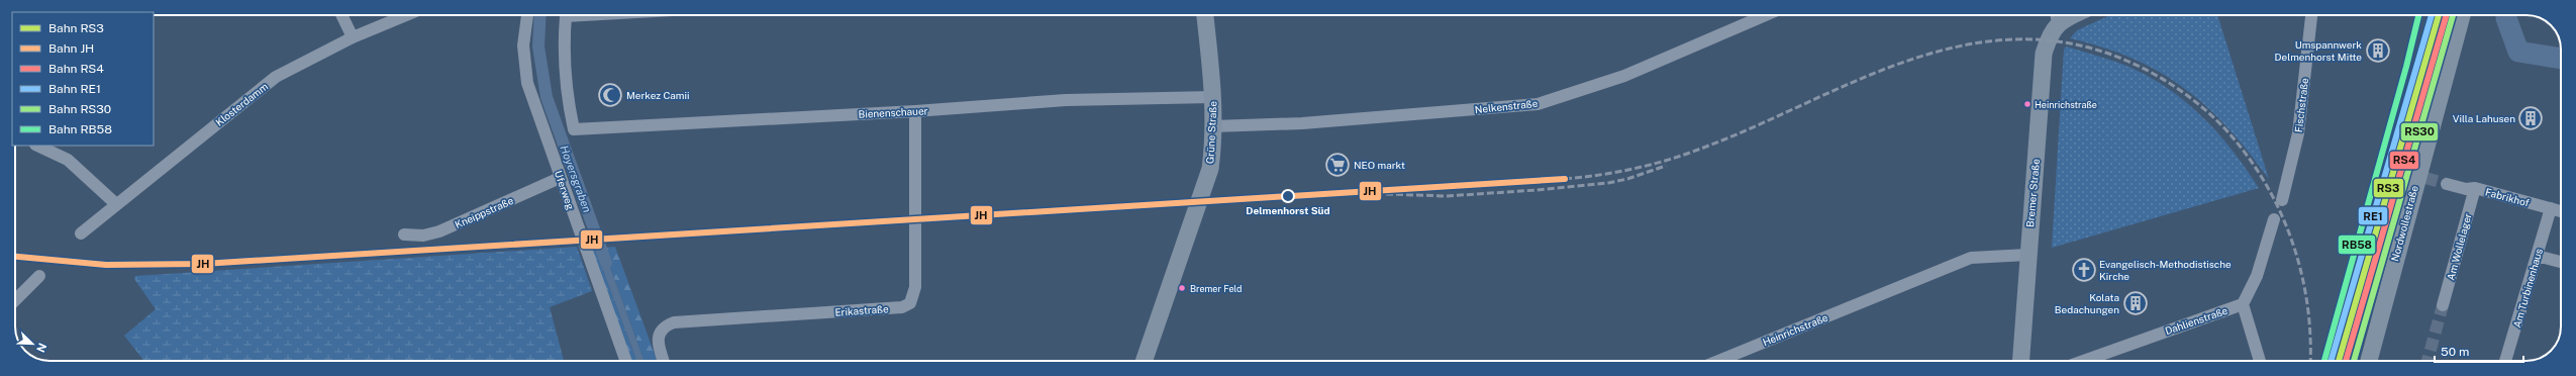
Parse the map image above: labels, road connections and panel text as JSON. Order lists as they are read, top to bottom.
{
  "streets": {
    "main road": ["Grüne Straße", "Bremer Straße", "Nordwollestraße"],
    "street": [
      "Klosterdamm",
      "Fischstraße",
      "Nelkenstraße",
      "Bienenschauer",
      "Uferweg",
      "Fabrikhof",
      "Kneippstraße",
      "Am Wollelager",
      "Am Turbinenhaus",
      "Erikastraße",
      "Dahlienstraße",
      "Heinrichstraße"
    ]
  },
  "crossings": [
    ["Nelkenstraße", "Grüne Straße"],
    ["Bienenschauer", "Grüne Straße"],
    ["Bienenschauer", "Erikastraße"],
    ["Uferweg", "Kneippstraße"],
    ["Bremer Straße", "Heinrichstraße"],
    ["Fabrikhof", "Am Wollelager"],
    ["Fabrikhof", "Am Turbinenhaus"]
  ],
  "water": ["Hoyersgraben"],
  "places": {
    "building": ["Umspannwerk Delmenhorst Mitte", "Villa Lahusen", "Kolata Bedachungen"],
    "mosque": ["Merkez Camii"],
    "other": ["Heinrichstraße", "Delmenhorst Süd", "Bremer Feld"],
    "supermarket": ["NEO markt"],
    "church": ["Evangelisch-Methodistische Kirche"]
  },
  "lines": [
    "rail line RS3",
    "rail line RS4",
    "rail line RE1",
    "rail line RS30",
    "rail line RB58",
    "rail line JH"
  ],
  "legend": [
    "Bahn RS3",
    "Bahn JH",
    "Bahn RS4",
    "Bahn RE1",
    "Bahn RS30",
    "Bahn RB58"
  ],
  "scale_bar": "50 m",
  "north": "bottom right"
}
